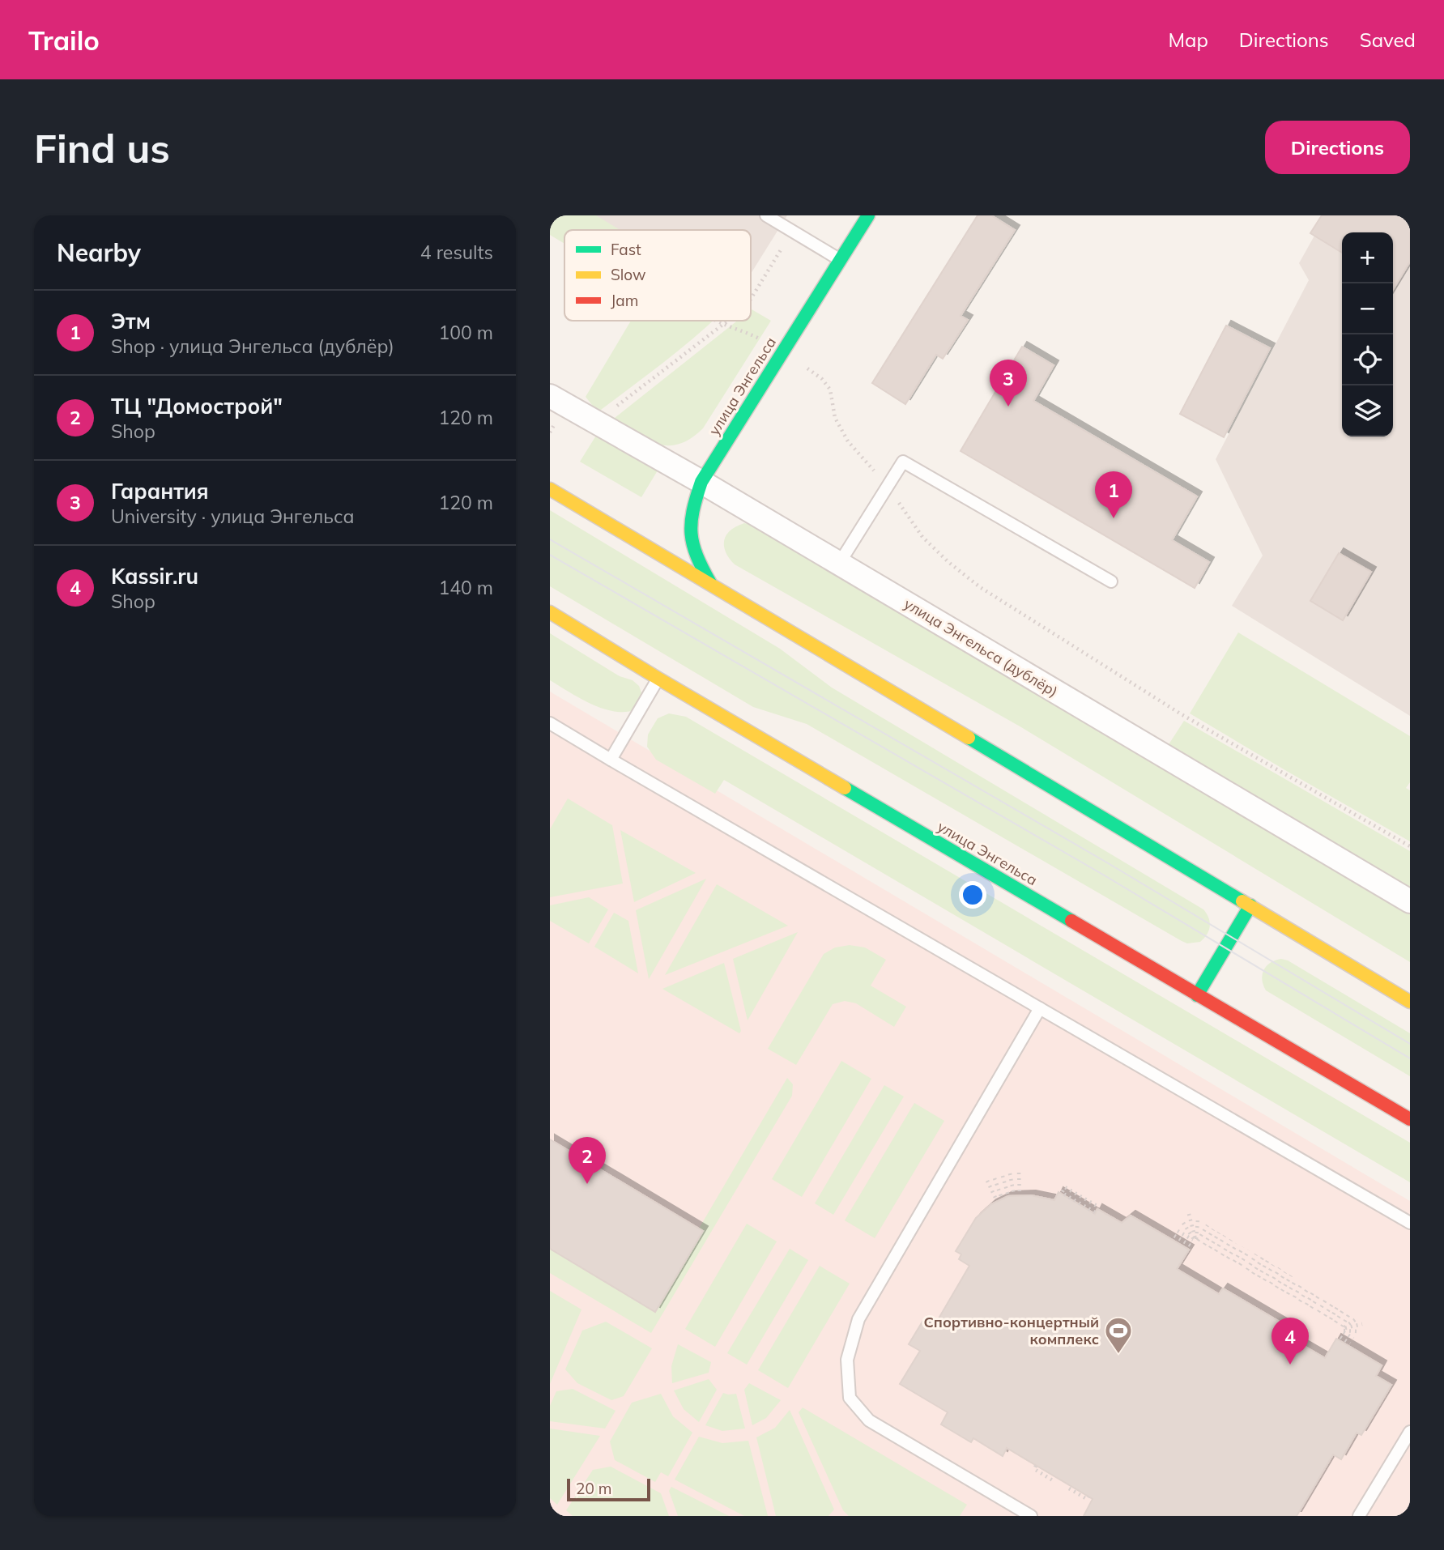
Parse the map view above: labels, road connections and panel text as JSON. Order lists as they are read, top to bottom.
{
  "streets": {
    "main road": ["улица Энгельса"],
    "street": ["улица Энгельса (дублёр)"]
  },
  "crossings": [
    ["улица Энгельса", "улица Энгельса (дублёр)"]
  ],
  "places": {
    "sports": ["Спортивно-концертный комплекс"]
  },
  "legend": ["Fast", "Slow", "Jam"],
  "scale_bar": "20 m",
  "page": {
    "header": "Trailo",
    "nav": ["Map", "Directions", "Saved"],
    "buttons": "Directions",
    "title": "Find us",
    "heading": ["Nearby", "4 results"],
    "map_buttons": ["+", "−"],
    "list": [
      {
        "mark": "1",
        "name": "Этм",
        "note": "Shop · улица Энгельса (дублёр)",
        "value": "100 m"
      },
      {
        "mark": "2",
        "name": "ТЦ \"Домострой\"",
        "note": "Shop",
        "value": "120 m"
      },
      {
        "mark": "3",
        "name": "Гарантия",
        "note": "University · улица Энгельса",
        "value": "120 m"
      },
      {
        "mark": "4",
        "name": "Kassir.ru",
        "note": "Shop",
        "value": "140 m"
      }
    ],
    "pins": [
      "3",
      "1",
      "2",
      "4"
    ],
    "scale": "20 m"
  }
}
